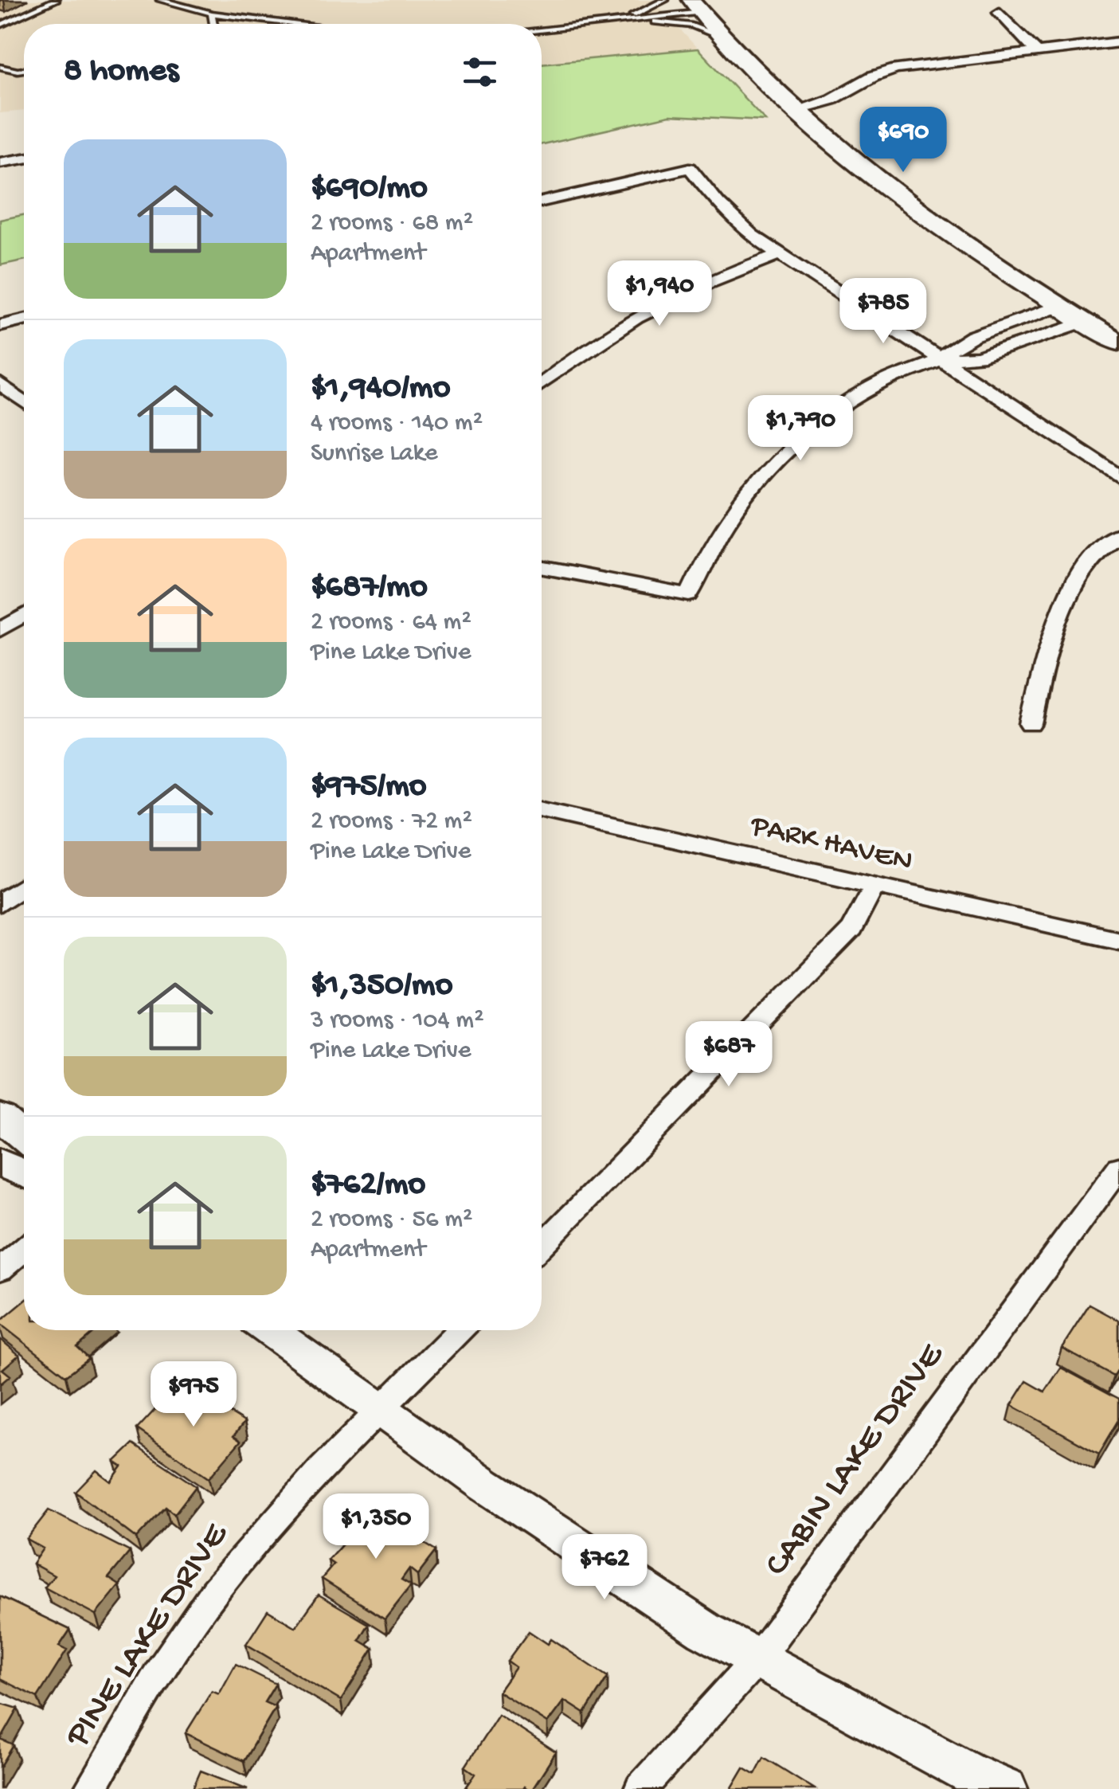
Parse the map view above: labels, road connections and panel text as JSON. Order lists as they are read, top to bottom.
{
  "streets": {
    "street": ["PARK HAVEN", "CABIN LAKE DRIVE", "PINE LAKE DRIVE"]
  },
  "page": {
    "heading": "8 homes",
    "price": [
      "$690",
      "$1,940",
      "$785",
      "$1,790",
      "$687",
      "$975",
      "$1,350",
      "$762"
    ],
    "list": [
      {
        "name": "$690/mo",
        "note": "2 rooms · 68 m² · Apartment"
      },
      {
        "name": "$1,940/mo",
        "note": "4 rooms · 140 m² · Sunrise Lake"
      },
      {
        "name": "$687/mo",
        "note": "2 rooms · 64 m² · Pine Lake Drive"
      },
      {
        "name": "$975/mo",
        "note": "2 rooms · 72 m² · Pine Lake Drive"
      },
      {
        "name": "$1,350/mo",
        "note": "3 rooms · 104 m² · Pine Lake Drive"
      },
      {
        "name": "$762/mo",
        "note": "2 rooms · 56 m² · Apartment"
      }
    ]
  }
}
